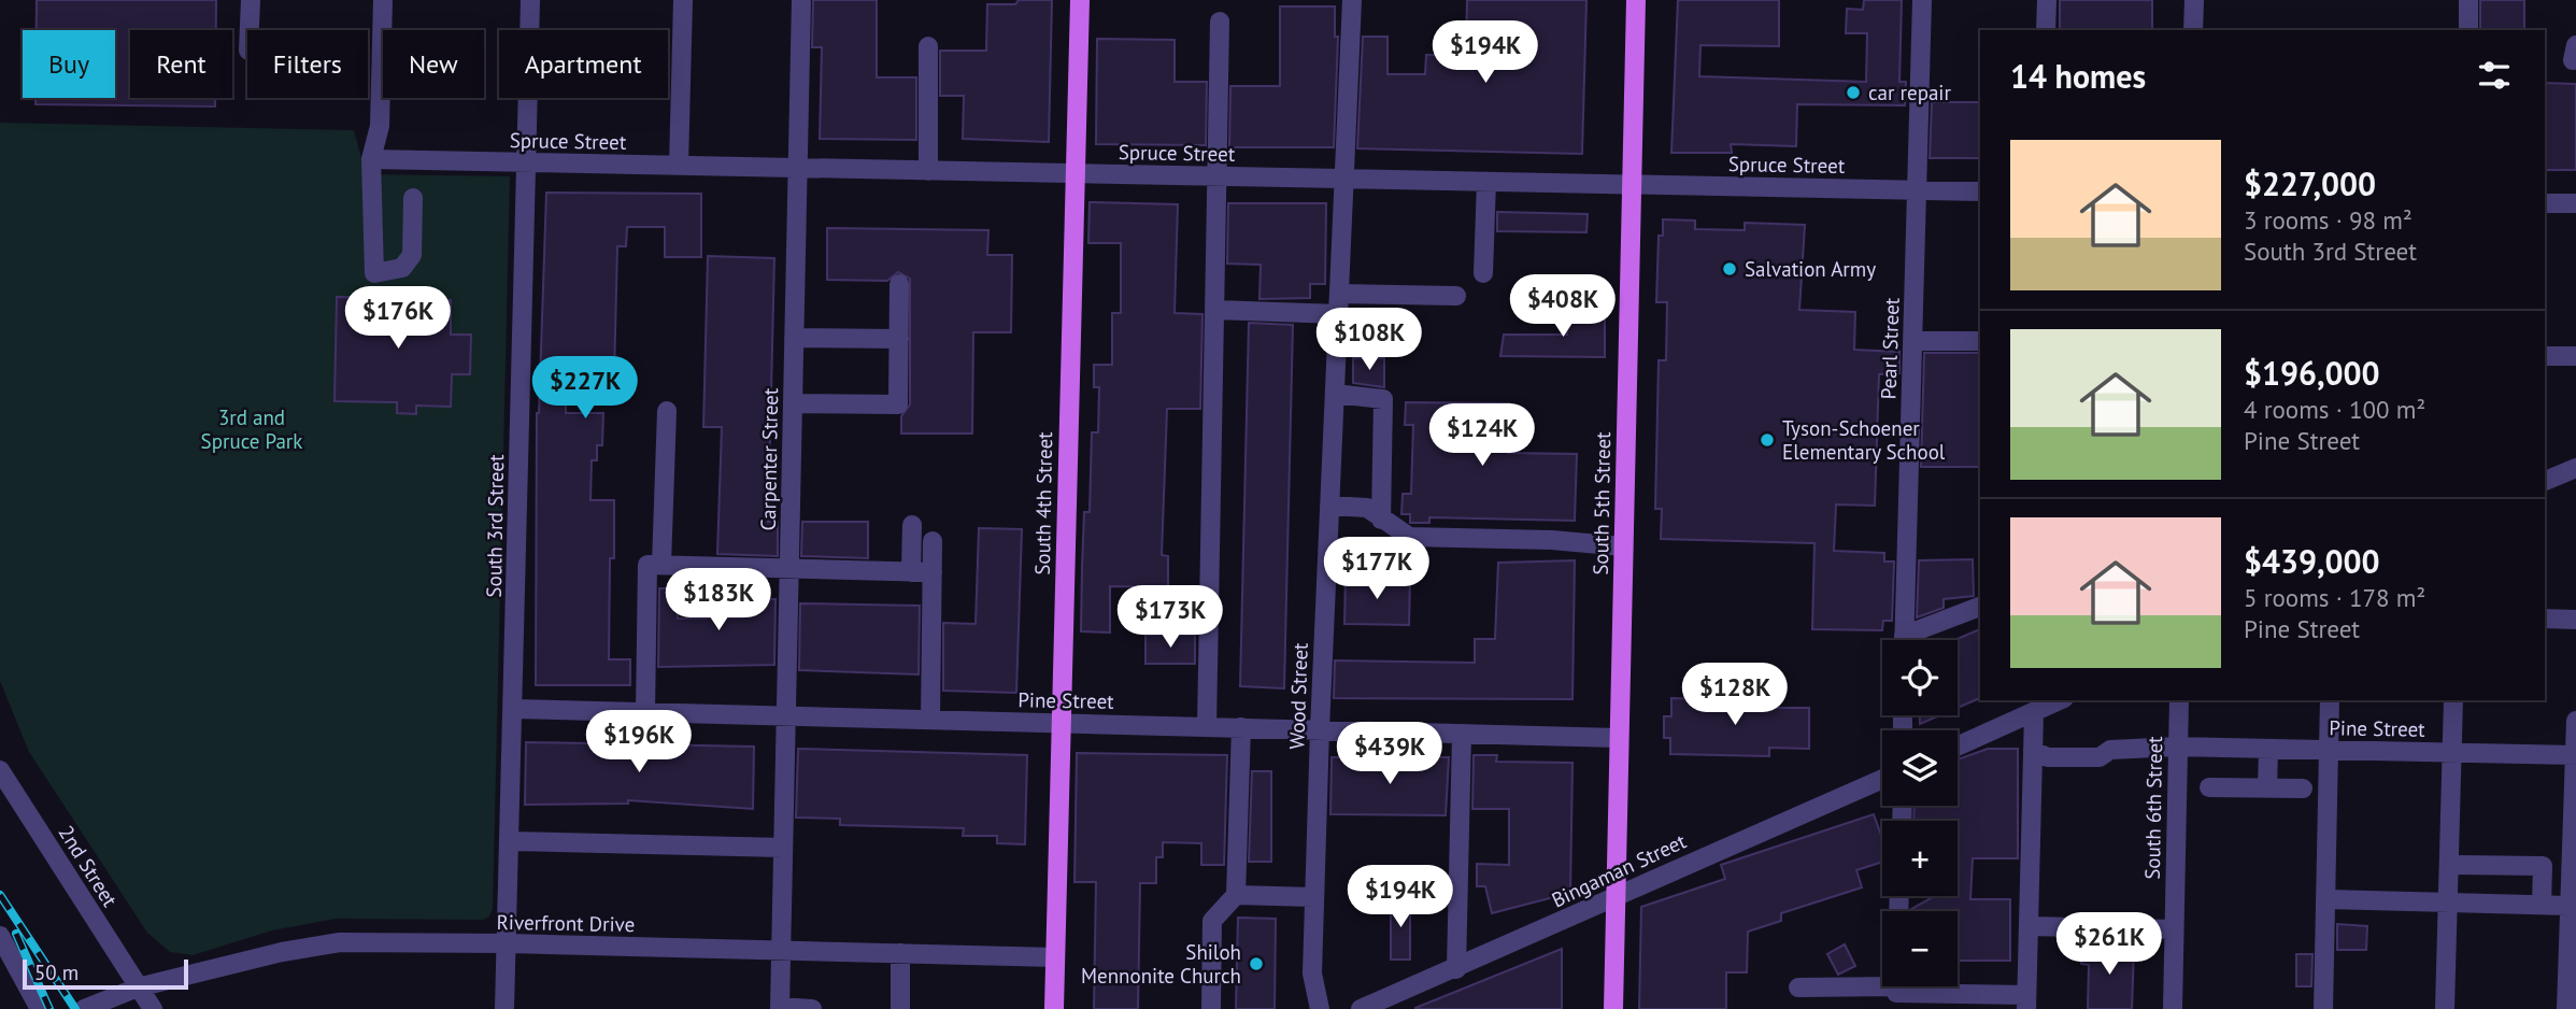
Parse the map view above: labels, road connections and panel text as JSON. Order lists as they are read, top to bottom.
{
  "streets": {
    "main road": ["South 4th Street", "South 5th Street"],
    "street": [
      "Spruce Street",
      "Pearl Street",
      "Carpenter Street",
      "South 3rd Street",
      "Wood Street",
      "Pine Street",
      "South 6th Street",
      "2nd Street",
      "Bingaman Street",
      "Riverfront Drive"
    ]
  },
  "crossings": [
    ["Spruce Street", "Pearl Street"],
    ["Spruce Street", "Carpenter Street"],
    ["Spruce Street", "South 4th Street"],
    ["Spruce Street", "South 5th Street"],
    ["Spruce Street", "South 3rd Street"],
    ["Spruce Street", "Wood Street"],
    ["Carpenter Street", "Pine Street"],
    ["Carpenter Street", "Riverfront Drive"],
    ["South 4th Street", "Pine Street"],
    ["South 4th Street", "Riverfront Drive"],
    ["South 5th Street", "Pine Street"],
    ["South 5th Street", "Bingaman Street"],
    ["South 3rd Street", "Pine Street"],
    ["South 3rd Street", "Riverfront Drive"],
    ["Wood Street", "Pine Street"],
    ["Pine Street", "South 6th Street"],
    ["2nd Street", "Riverfront Drive"]
  ],
  "parks": ["3rd and Spruce Park"],
  "places": [
    "car repair",
    "Salvation Army",
    "Tyson-Schoener Elementary School",
    "Shiloh Mennonite Church"
  ],
  "scale_bar": "50 m",
  "page": {
    "price": [
      "$194K",
      "$408K",
      "$176K",
      "$108K",
      "$227K",
      "$124K",
      "$177K",
      "$183K",
      "$173K",
      "$128K",
      "$196K",
      "$439K",
      "$194K",
      "$261K"
    ],
    "chip": [
      "Buy",
      "Rent",
      "Filters",
      "New",
      "Apartment"
    ],
    "heading": "14 homes",
    "list": [
      {
        "name": "$227,000",
        "note": "3 rooms · 98 m² · South 3rd Street"
      },
      {
        "name": "$196,000",
        "note": "4 rooms · 100 m² · Pine Street"
      },
      {
        "name": "$439,000",
        "note": "5 rooms · 178 m² · Pine Street"
      }
    ],
    "map_buttons": ["+", "−"],
    "scale": "50 m"
  }
}
